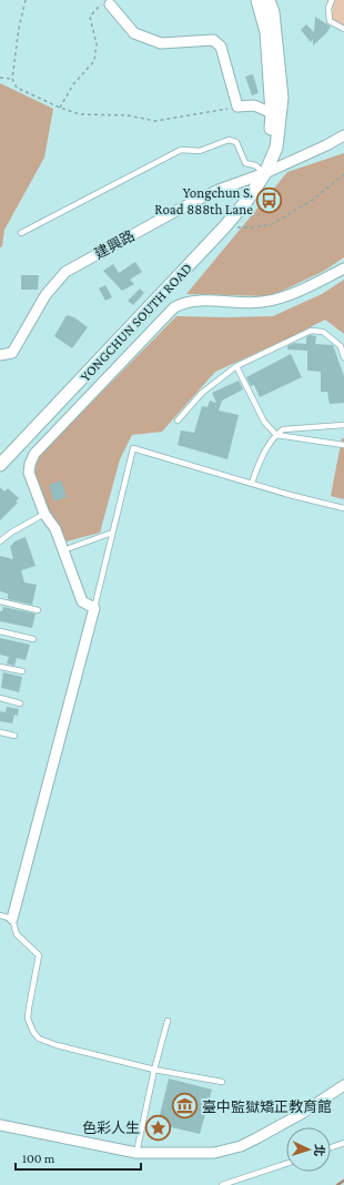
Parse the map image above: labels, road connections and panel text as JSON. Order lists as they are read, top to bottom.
{
  "streets": {
    "street": ["建興路", "YONGCHUN SOUTH ROAD"]
  },
  "crossings": [
    ["建興路", "YONGCHUN SOUTH ROAD"]
  ],
  "places": {
    "bus stop": ["Yongchun S. Road 888th Lane"],
    "museum": ["臺中監獄矯正教育館"],
    "place": ["色彩人生"]
  },
  "scale_bar": "100 m",
  "north": "right"
}
